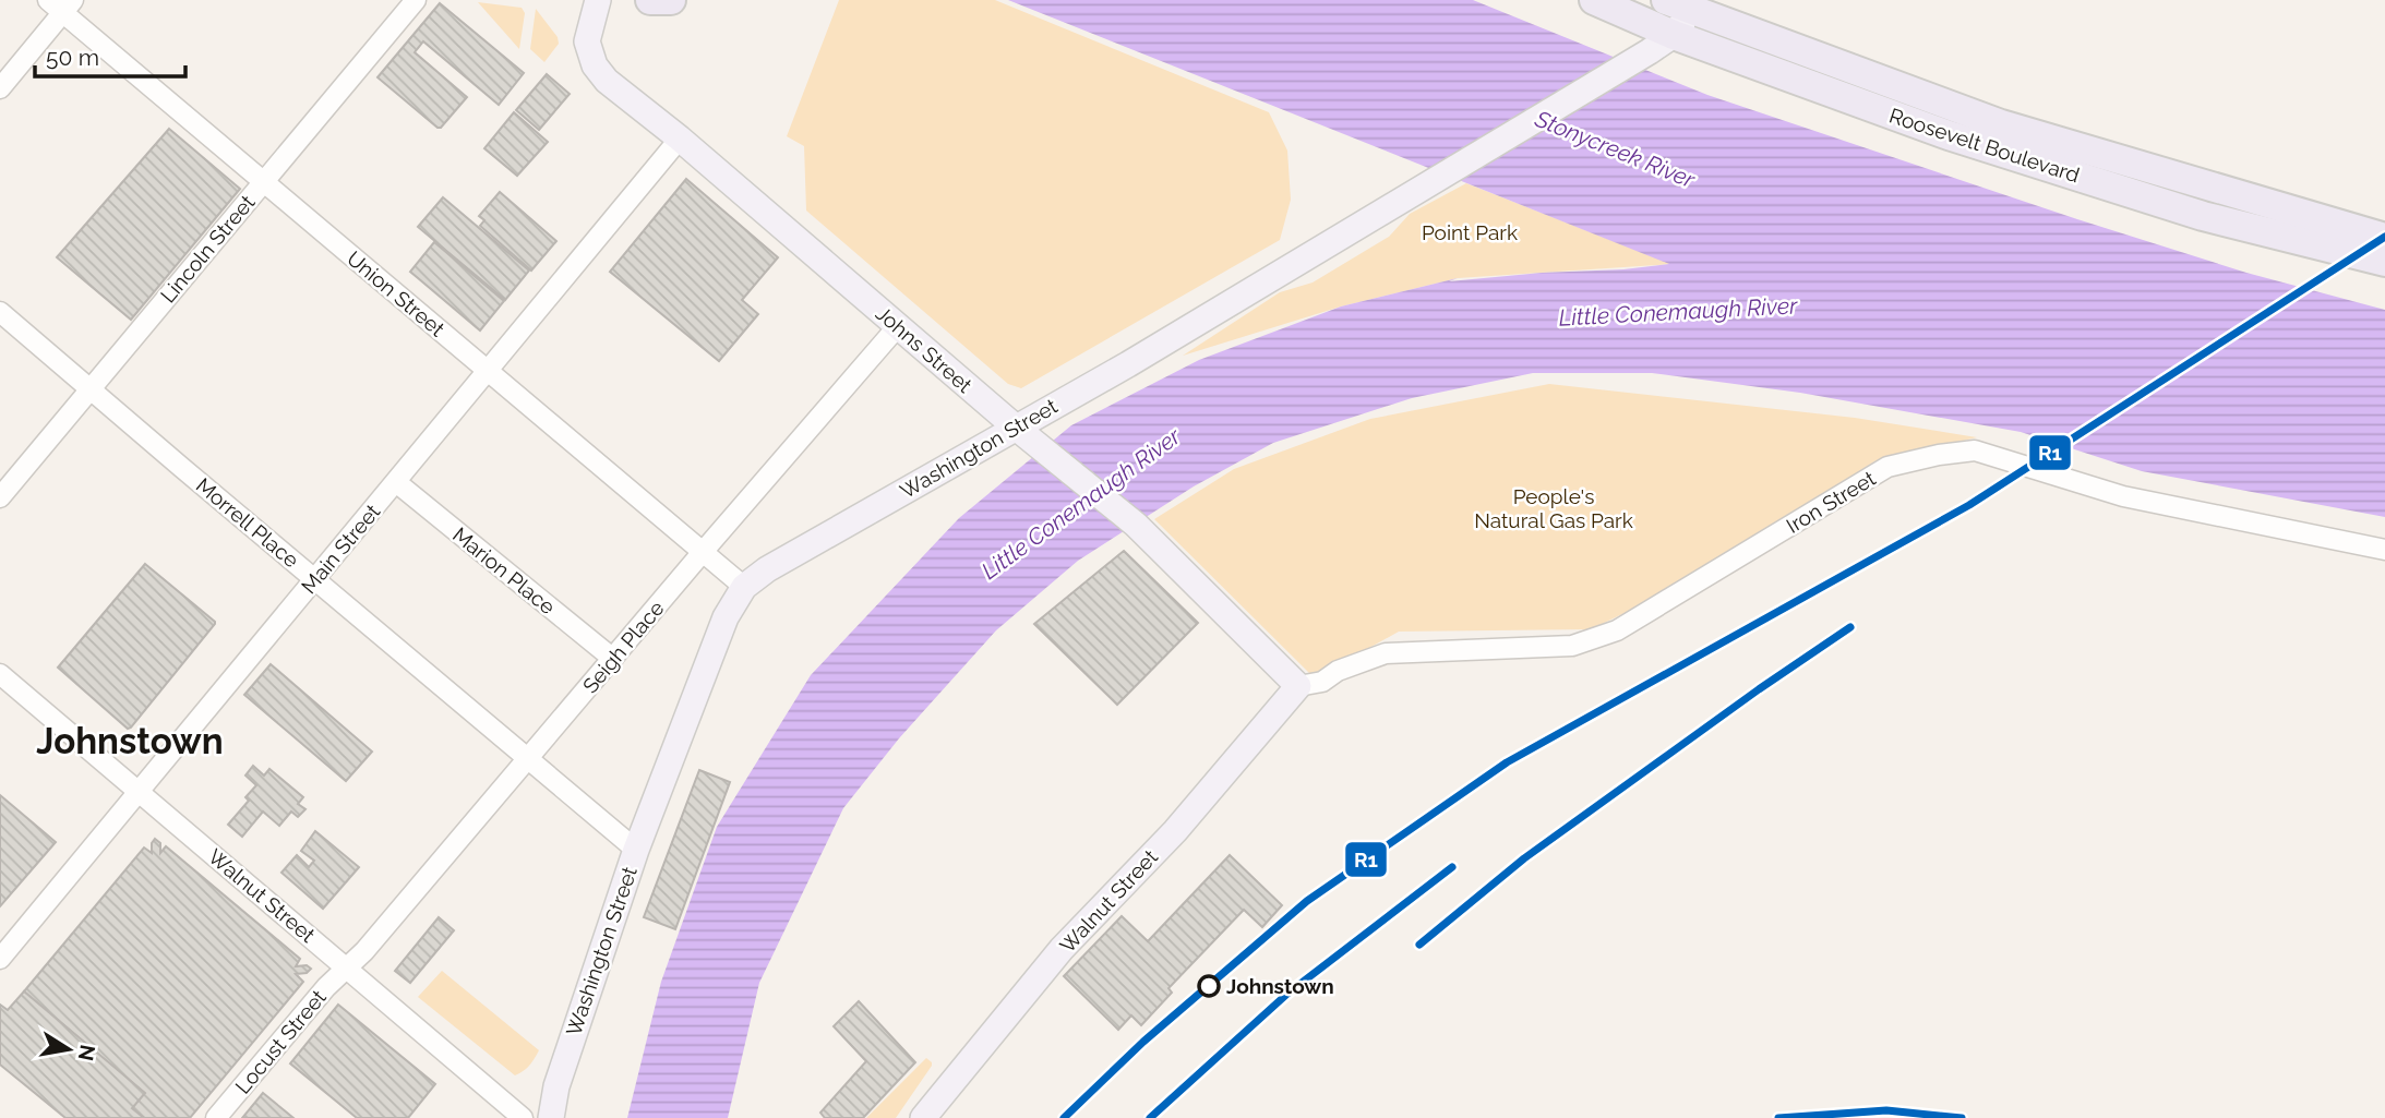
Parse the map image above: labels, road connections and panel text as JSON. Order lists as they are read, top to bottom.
{
  "streets": {
    "highway": ["Roosevelt Boulevard"],
    "main road": ["Johns Street", "Washington Street", "Walnut Street"],
    "street": [
      "Lincoln Street",
      "Union Street",
      "Iron Street",
      "Morrell Place",
      "Main Street",
      "Marion Place",
      "Seigh Place",
      "Locust Street"
    ]
  },
  "crossings": [
    ["Roosevelt Boulevard", "Washington Street"],
    ["Lincoln Street", "Union Street"],
    ["Lincoln Street", "Morrell Place"],
    ["Union Street", "Washington Street"],
    ["Union Street", "Main Street"],
    ["Union Street", "Seigh Place"],
    ["Johns Street", "Washington Street"],
    ["Johns Street", "Iron Street"],
    ["Johns Street", "Main Street"],
    ["Johns Street", "Seigh Place"],
    ["Johns Street", "Walnut Street"],
    ["Washington Street", "Morrell Place"],
    ["Iron Street", "Walnut Street"],
    ["Morrell Place", "Main Street"],
    ["Morrell Place", "Seigh Place"],
    ["Main Street", "Marion Place"],
    ["Main Street", "Walnut Street"],
    ["Marion Place", "Seigh Place"],
    ["Seigh Place", "Walnut Street"],
    ["Seigh Place", "Locust Street"],
    ["Walnut Street", "Locust Street"]
  ],
  "districts": ["Johnstown"],
  "water": ["Stonycreek River", "Little Conemaugh River"],
  "parks": ["Point Park", "People's Natural Gas Park"],
  "places": ["Johnstown"],
  "lines": ["transit line R1"],
  "scale_bar": "50 m",
  "north": "right"
}
